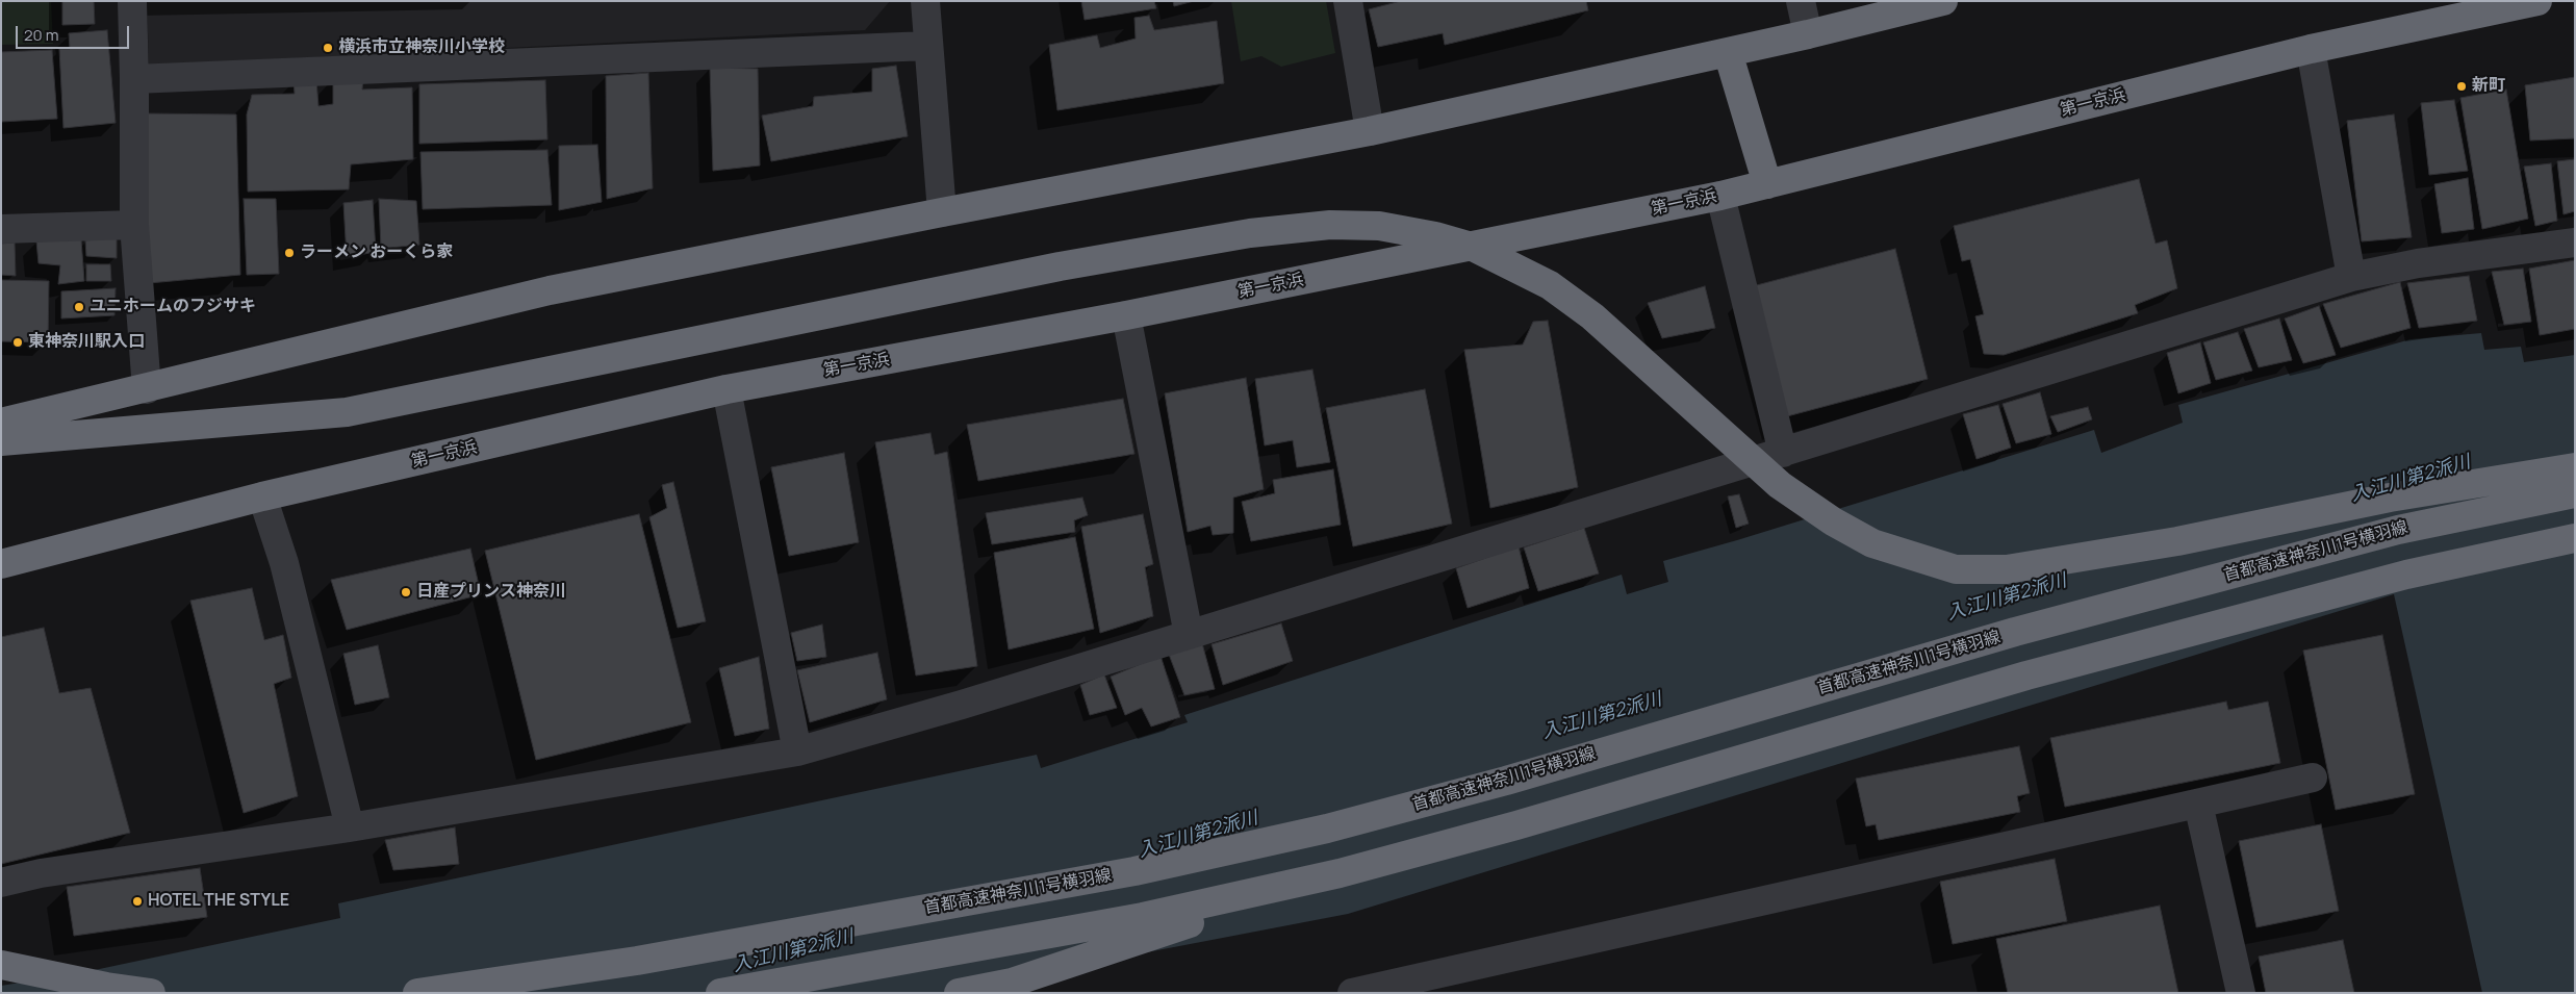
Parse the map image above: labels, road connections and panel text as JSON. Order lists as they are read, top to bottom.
{
  "streets": {
    "highway": ["第一京浜", "首都高速神奈川1号横羽線"]
  },
  "water": ["入江川第2派川"],
  "places": [
    "横浜市立神奈川小学校",
    "新町",
    "ラーメン おーくら家",
    "ユニホームのフジサキ",
    "東神奈川駅入口",
    "日産プリンス神奈川",
    "HOTEL THE STYLE"
  ],
  "scale_bar": "20 m"
}
